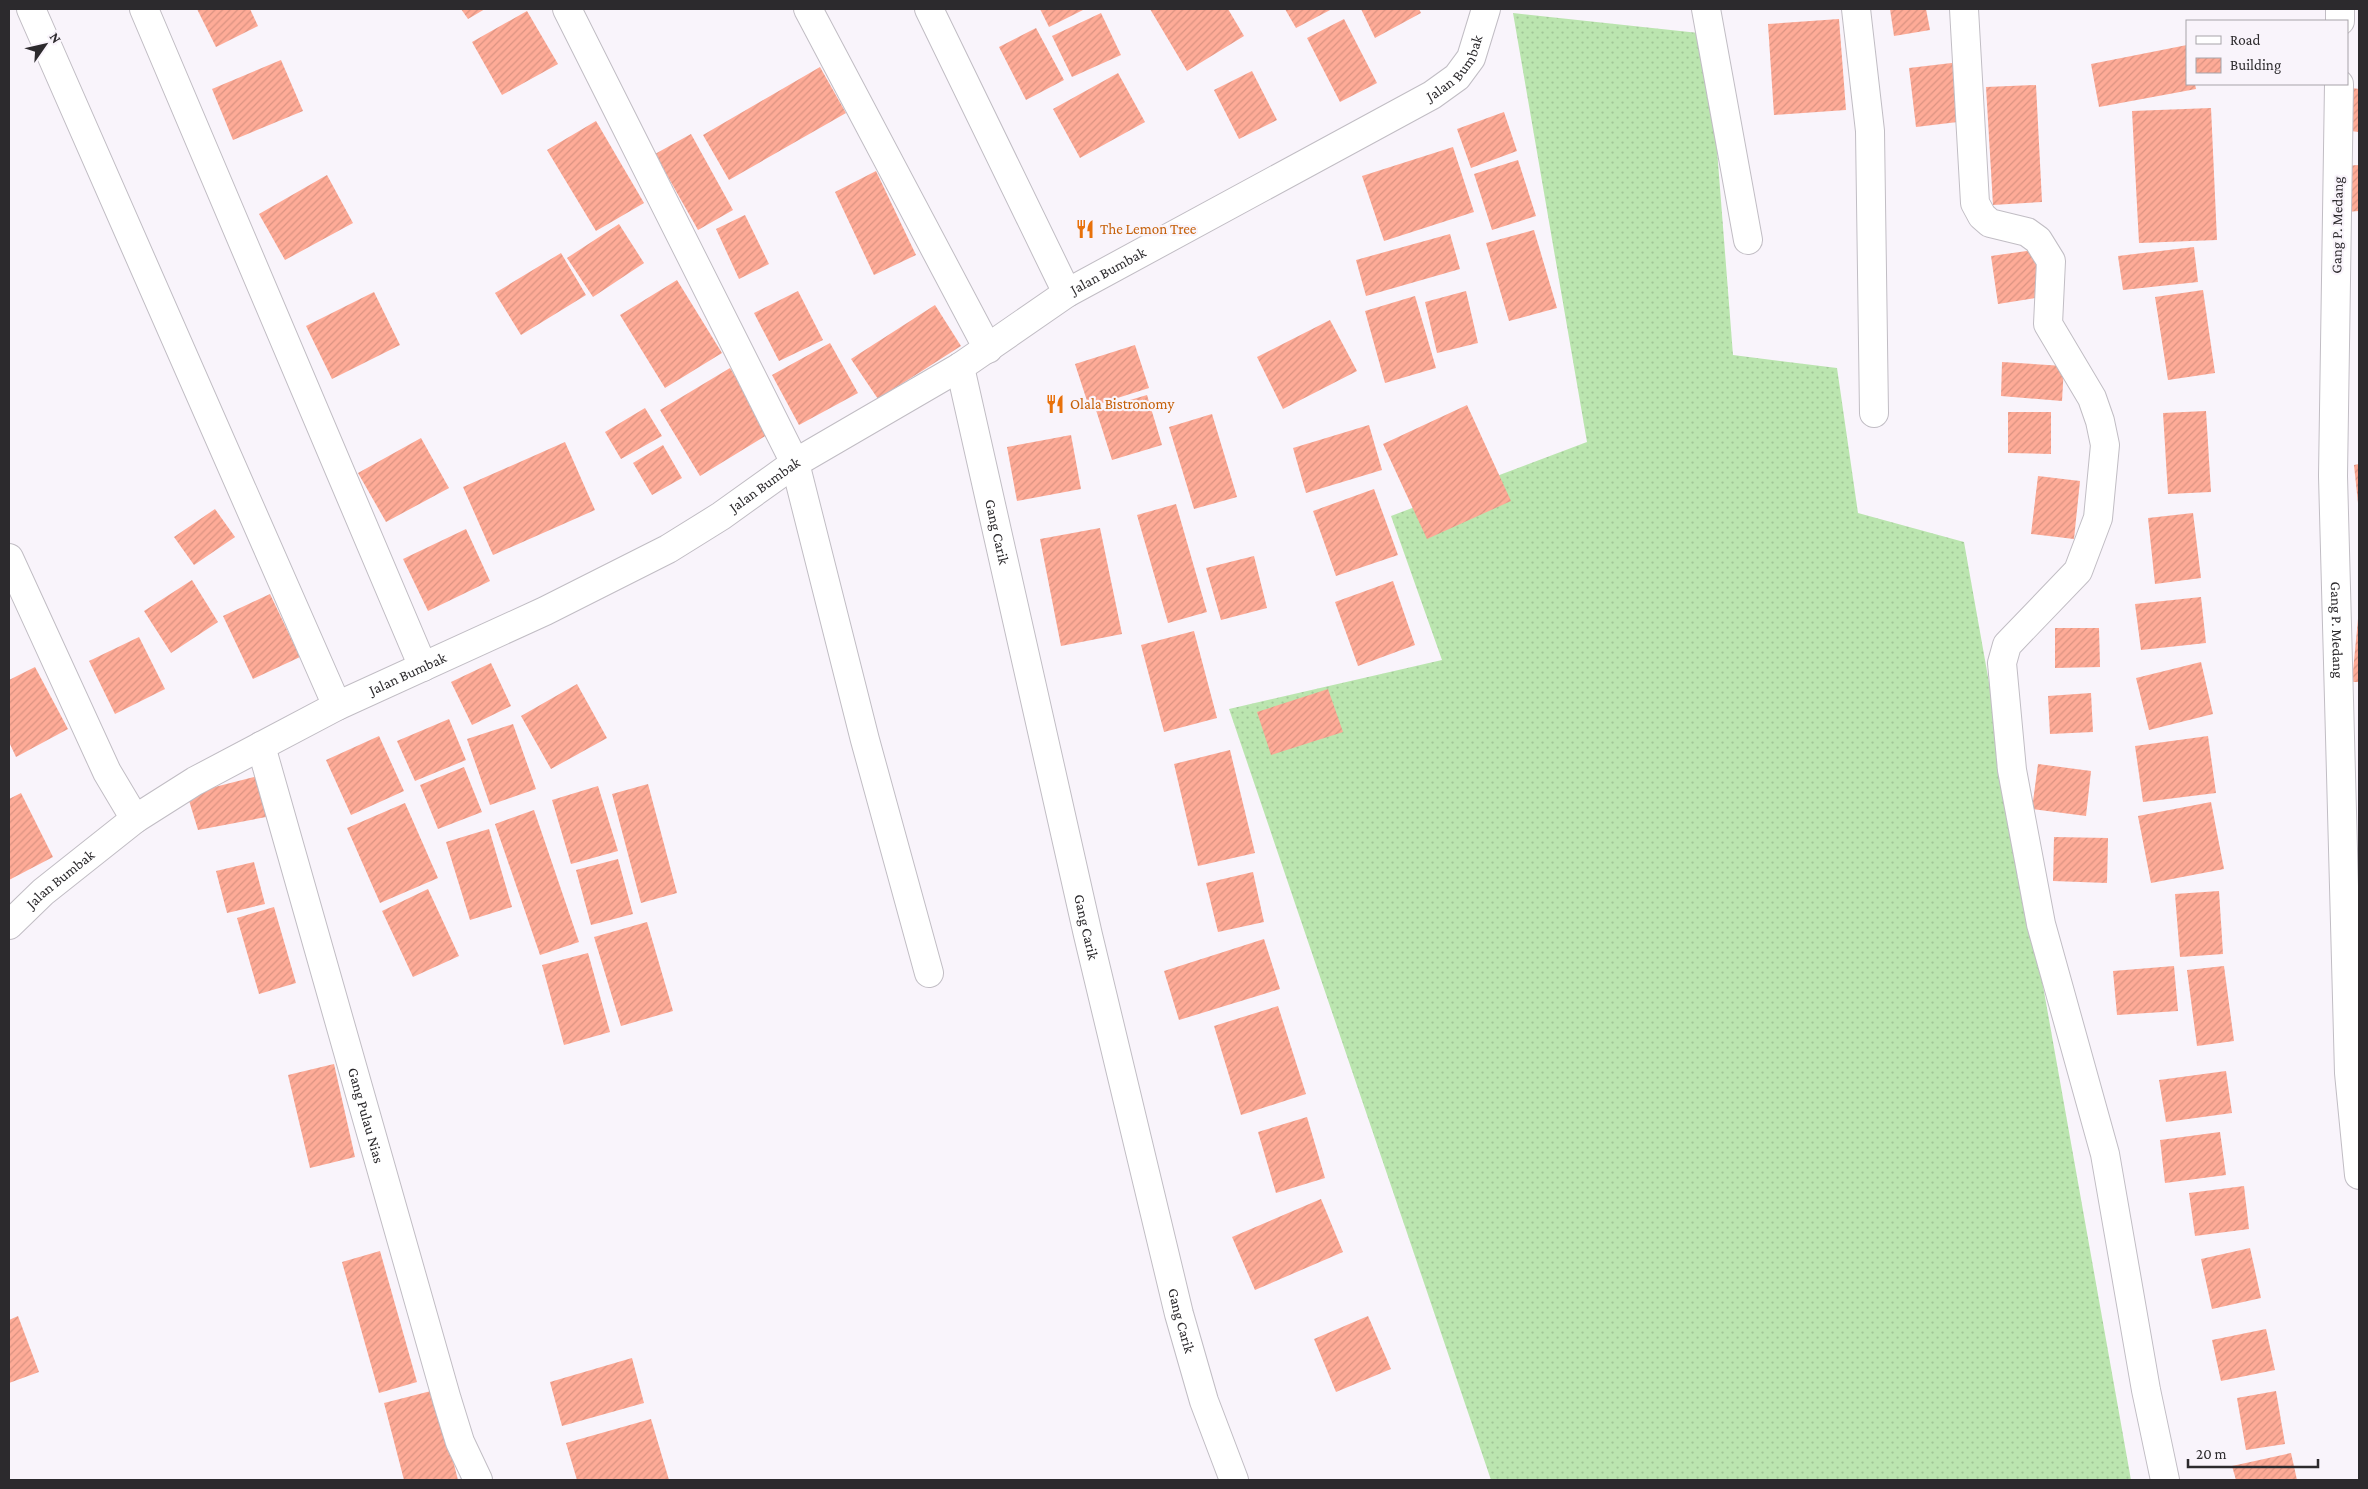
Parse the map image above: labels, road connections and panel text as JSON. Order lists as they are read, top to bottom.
{
  "streets": {
    "street": [
      "Jalan Bumbak",
      "Gang P. Medang",
      "Gang Carik",
      "Gang Pulau Nias"
    ]
  },
  "crossings": [
    ["Jalan Bumbak", "Gang Carik"],
    ["Jalan Bumbak", "Gang Pulau Nias"]
  ],
  "places": {
    "restaurant": ["The Lemon Tree", "Olala Bistronomy"]
  },
  "legend": ["Road", "Building"],
  "scale_bar": "20 m",
  "north": "top right"
}
